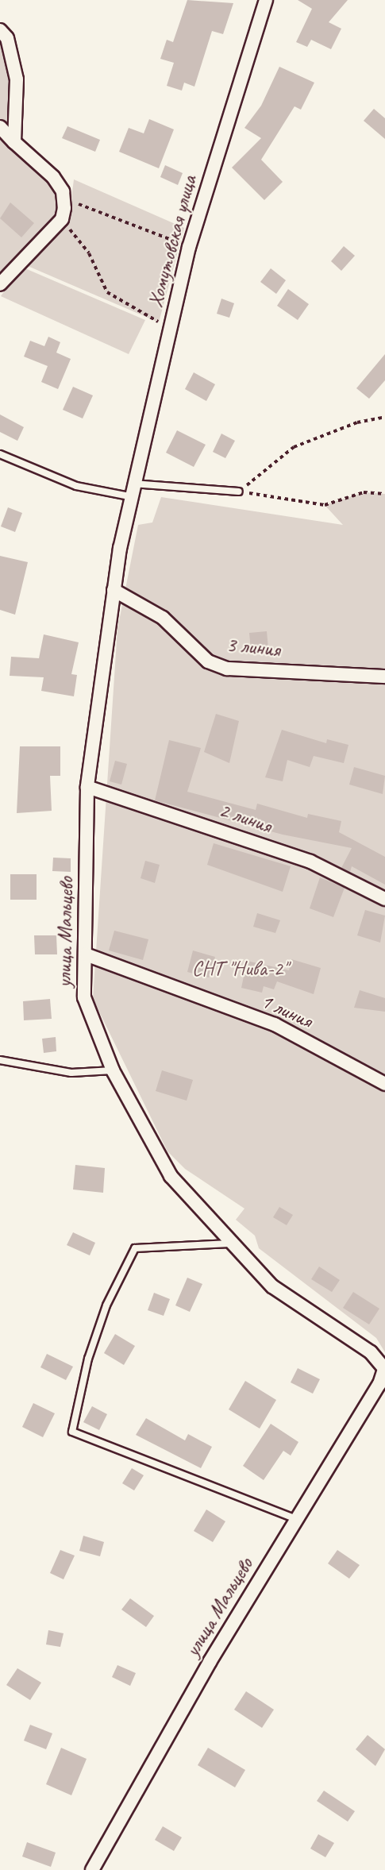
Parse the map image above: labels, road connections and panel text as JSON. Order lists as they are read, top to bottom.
{
  "streets": {
    "street": [
      "Хомутовская улица",
      "3 линия",
      "2 линия",
      "улица Мальцево",
      "1 линия"
    ]
  },
  "crossings": [
    ["Хомутовская улица", "улица Мальцево"],
    ["3 линия", "улица Мальцево"],
    ["2 линия", "улица Мальцево"],
    ["улица Мальцево", "1 линия"]
  ],
  "parks": ["СНТ \"Нива-2\""]
}
